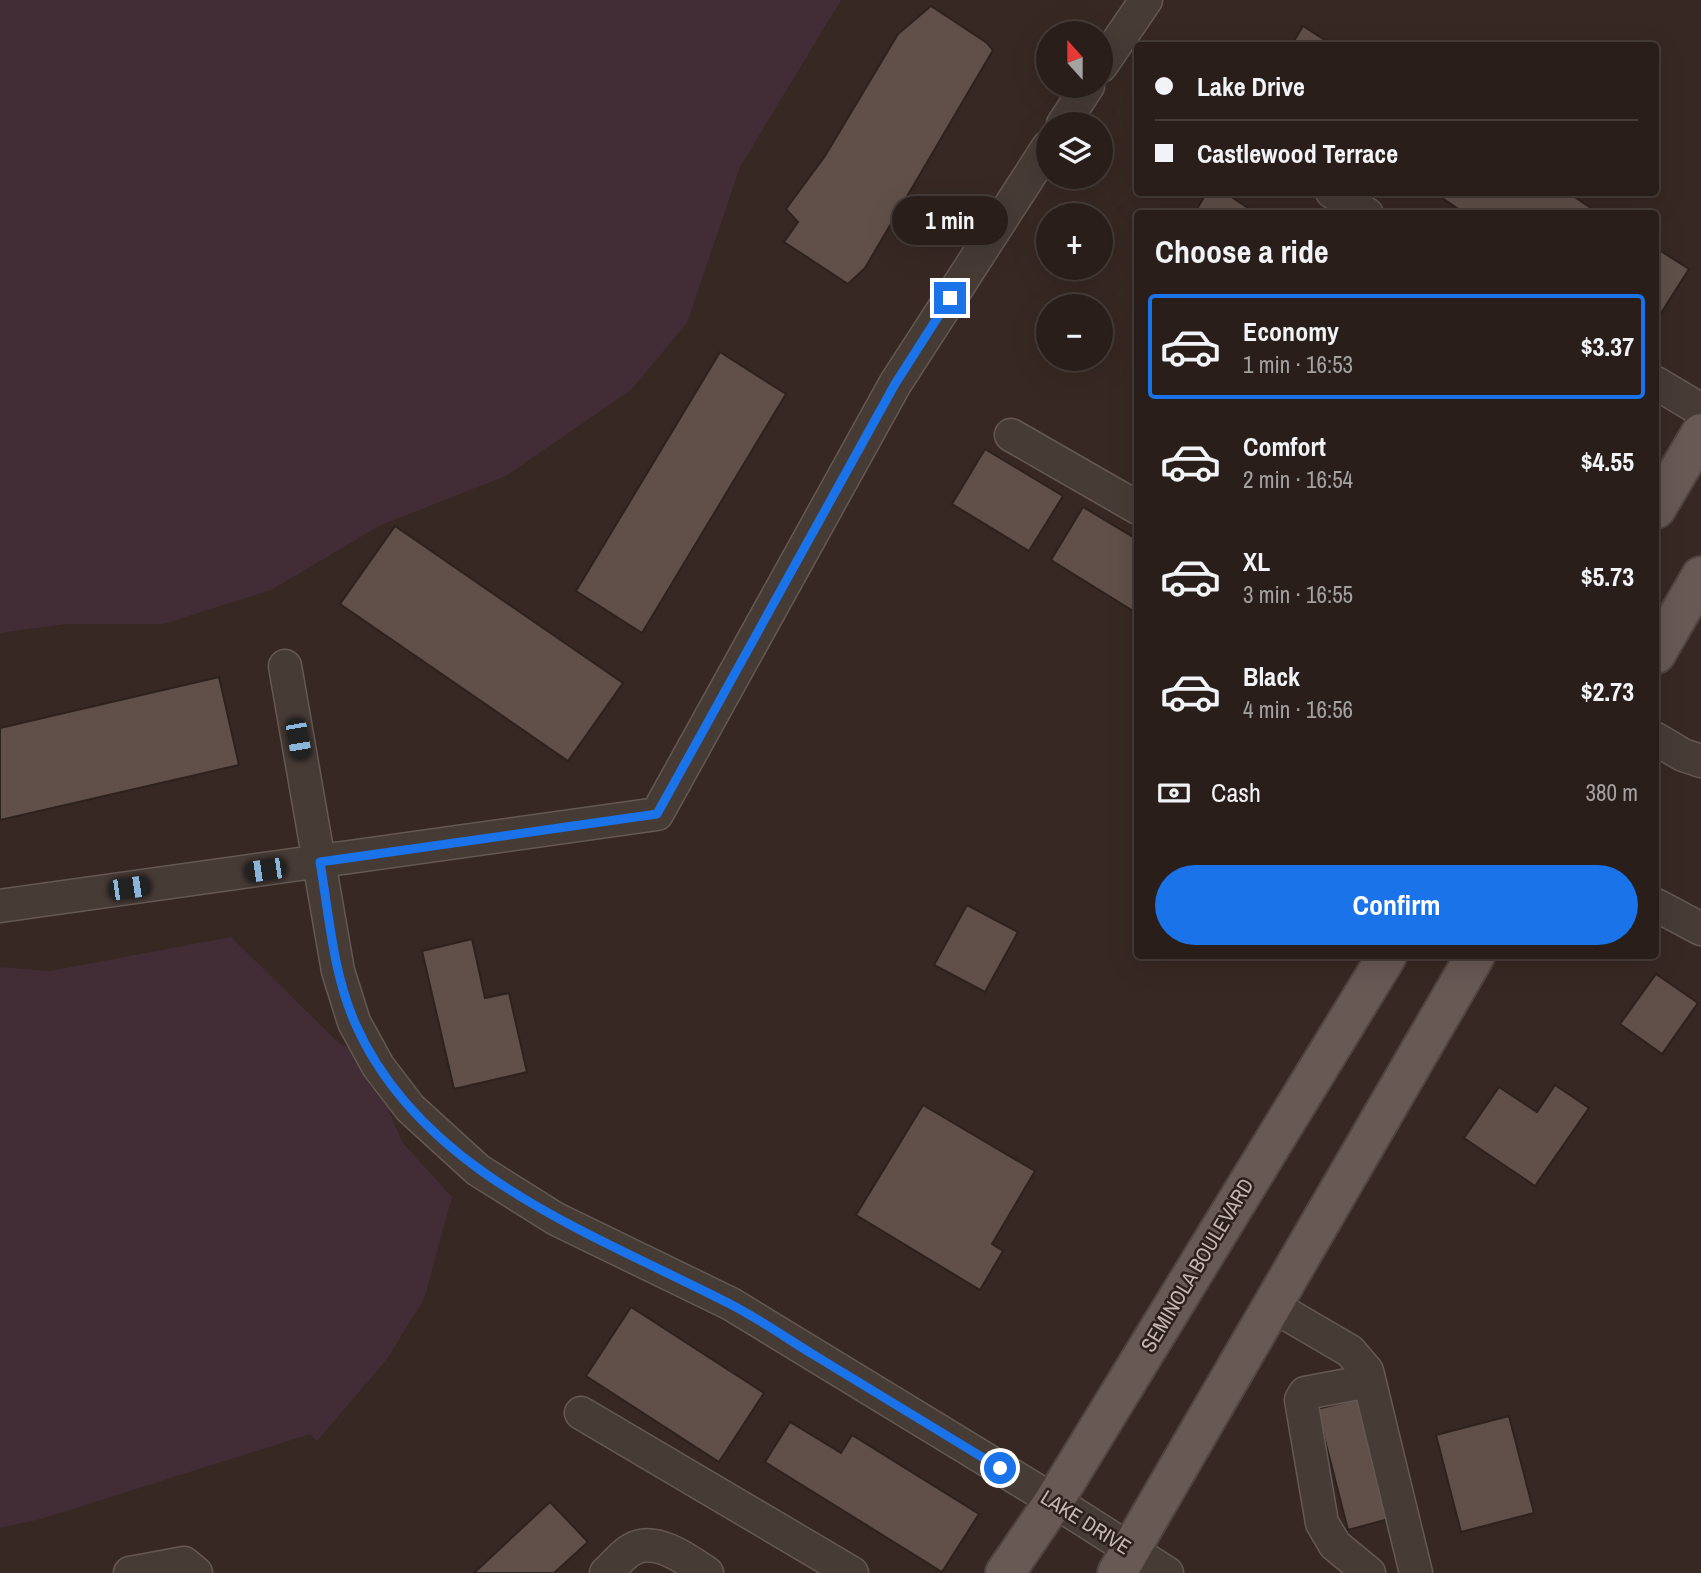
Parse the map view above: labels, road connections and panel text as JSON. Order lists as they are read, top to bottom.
{
  "streets": {
    "main road": ["SEMINOLA BOULEVARD"],
    "street": ["LAKE DRIVE"]
  },
  "crossings": [
    ["SEMINOLA BOULEVARD", "LAKE DRIVE"]
  ],
  "north": "top",
  "page": {
    "map_buttons": ["+", "−"],
    "banner": ["Lake Drive", "Castlewood Terrace"],
    "bubble": "1 min",
    "heading": "Choose a ride",
    "list": [
      {
        "name": "Economy",
        "note": "1 min · 16:53",
        "value": "$3.37"
      },
      {
        "name": "Comfort",
        "note": "2 min · 16:54",
        "value": "$4.55"
      },
      {
        "name": "XL",
        "note": "3 min · 16:55",
        "value": "$5.73"
      },
      {
        "name": "Black",
        "note": "4 min · 16:56",
        "value": "$2.73"
      }
    ],
    "pay": ["Cash", "380 m"],
    "buttons": "Confirm"
  }
}
